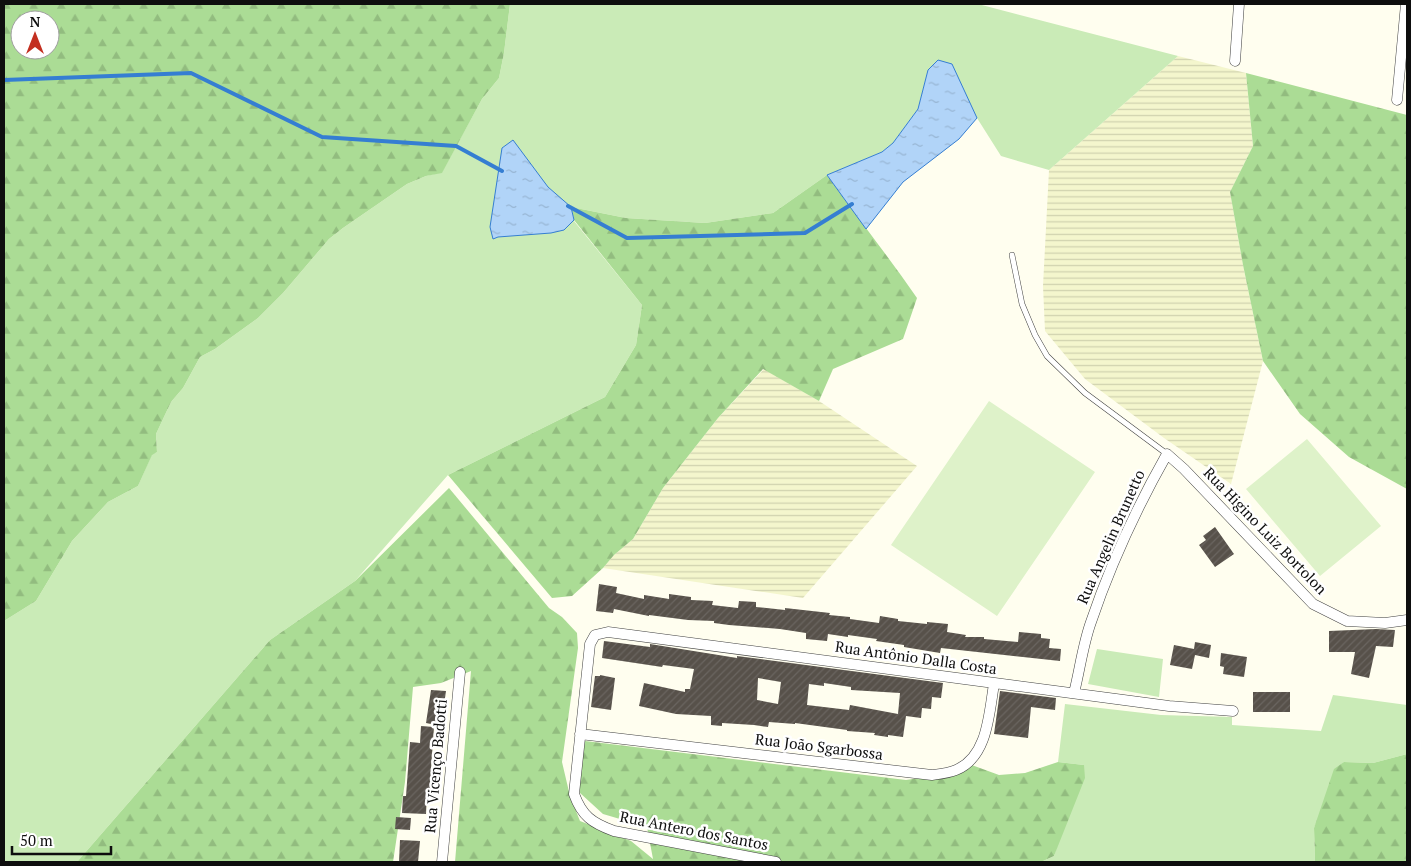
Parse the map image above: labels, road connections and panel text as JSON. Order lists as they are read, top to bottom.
{
  "streets": {
    "street": [
      "Rua Higino Luiz Bortolon",
      "Rua Angelin Brunetto",
      "Rua Antônio Dalla Costa",
      "Rua João Sgarbossa",
      "Rua Vicenço Badotti",
      "Rua Antero dos Santos"
    ]
  },
  "crossings": [
    ["Rua Higino Luiz Bortolon", "Rua Angelin Brunetto"],
    ["Rua Angelin Brunetto", "Rua Antônio Dalla Costa"],
    ["Rua Antônio Dalla Costa", "Rua João Sgarbossa"],
    ["Rua Antônio Dalla Costa", "Rua Antero dos Santos"],
    ["Rua João Sgarbossa", "Rua Antero dos Santos"]
  ],
  "scale_bar": "50 m",
  "north": "top"
}
